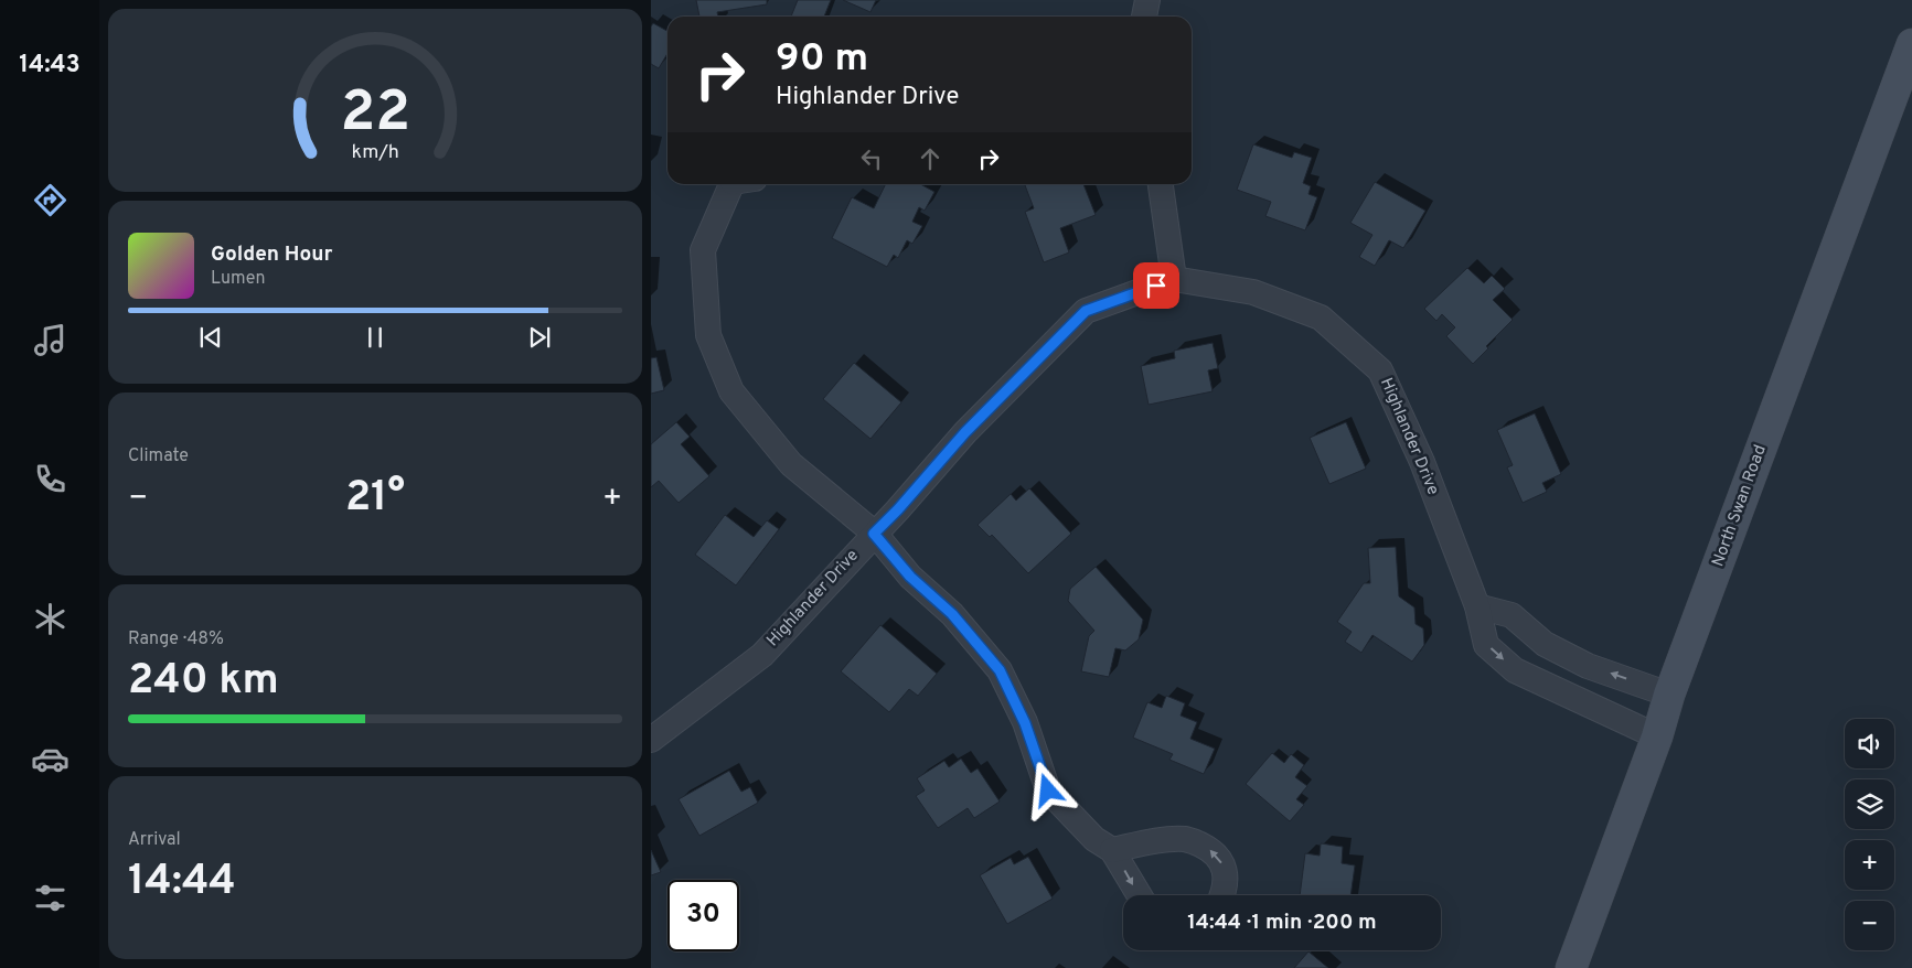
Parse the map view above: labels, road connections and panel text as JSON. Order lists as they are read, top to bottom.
{
  "streets": {
    "street": ["Highlander Drive", "North Swan Road"]
  },
  "crossings": [
    ["Highlander Drive", "North Swan Road"]
  ],
  "page": {
    "tabs": "14:43",
    "turn": ["90 m", "Highlander Drive"],
    "song": ["Golden Hour", "Lumen"],
    "tile": [
      "Climate",
      ["Range · 48%", "240 km"],
      ["Arrival", "14:44"]
    ],
    "heat": ["−", "21°", "+"],
    "map_buttons": ["+", "−"],
    "limit": "30",
    "trip": "14:44 · 1 min · 200 m",
    "gauge": ["22", "km/h"]
  }
}
